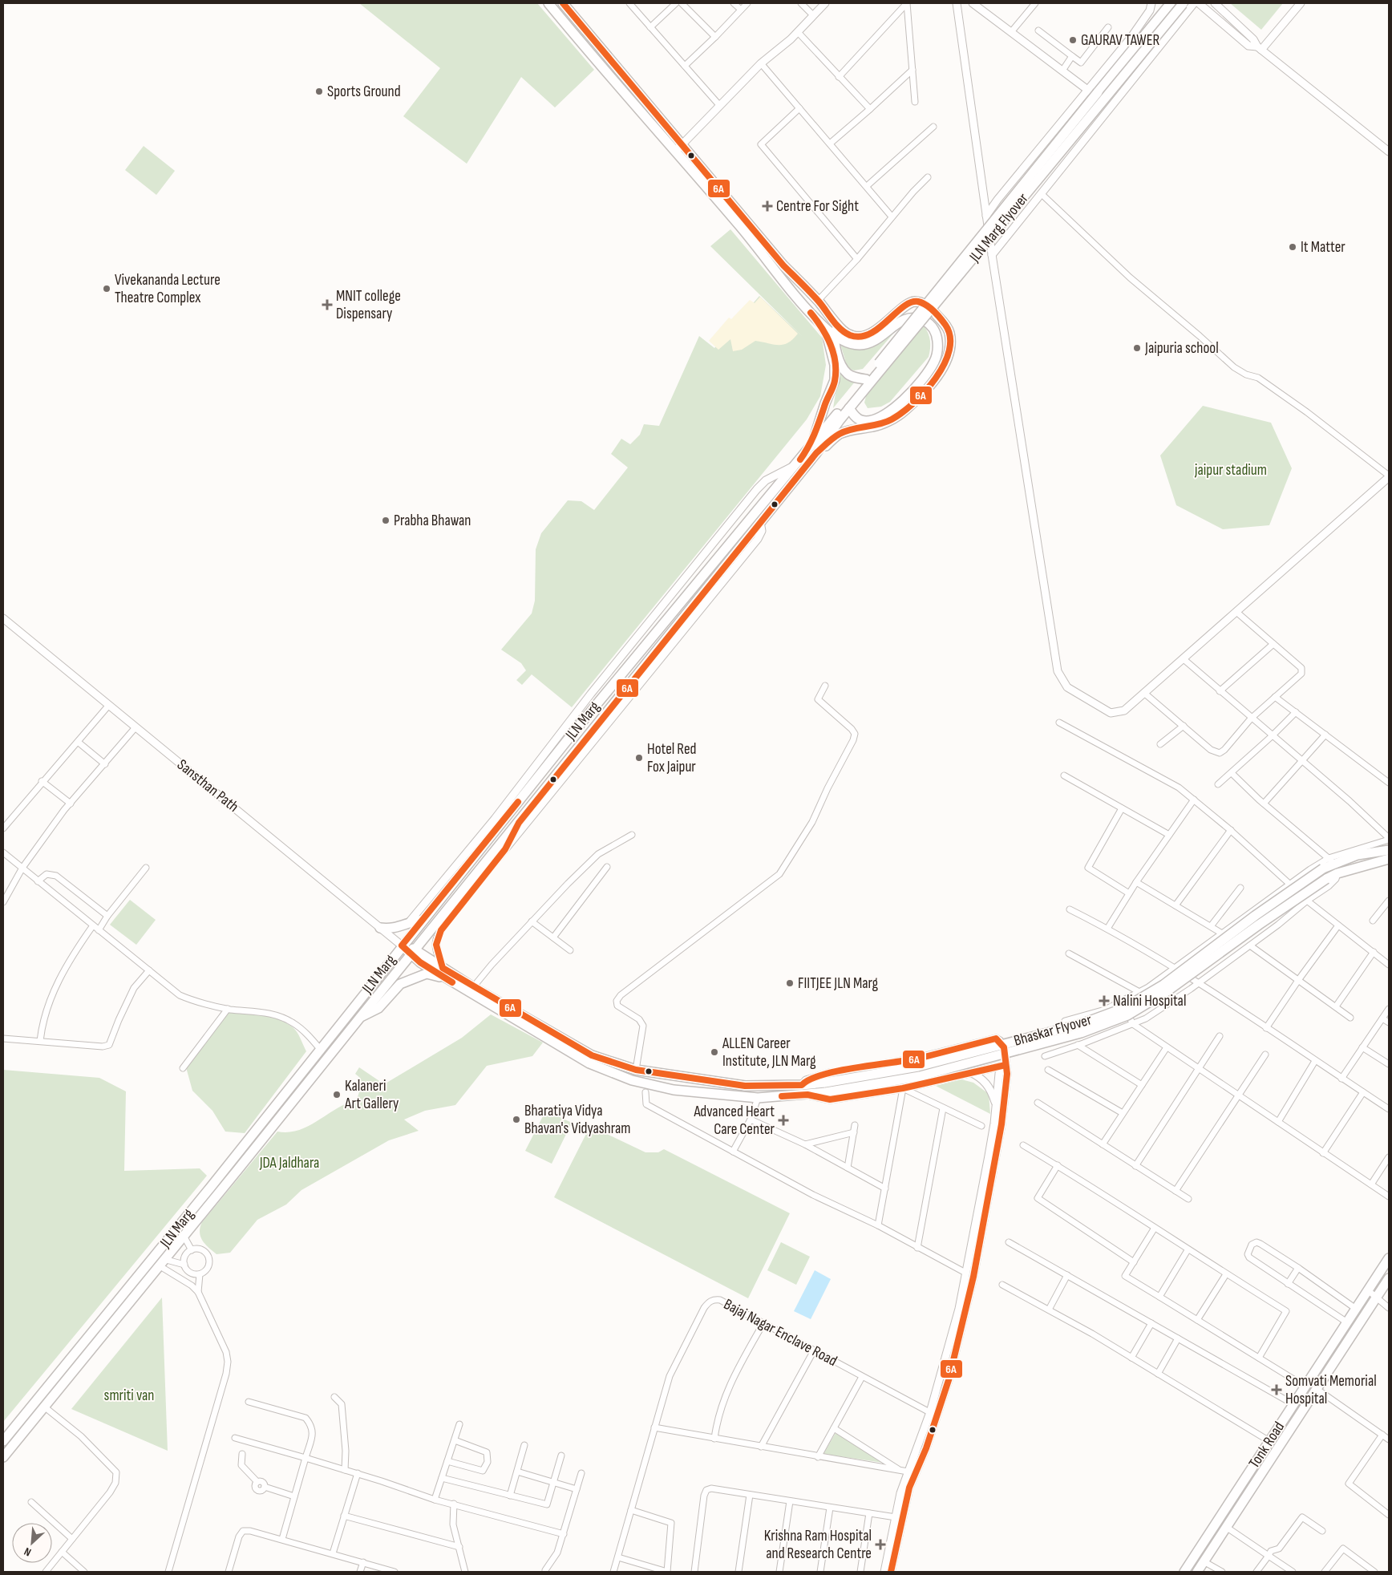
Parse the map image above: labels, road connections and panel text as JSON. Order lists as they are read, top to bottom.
{
  "streets": {
    "main road": [
      "JLN Marg Flyover",
      "JLN Marg",
      "Bhaskar Flyover",
      "Tonk Road"
    ],
    "street": ["Sansthan Path", "Bajaj Nagar Enclave Road"]
  },
  "crossings": [
    ["JLN Marg Flyover", "JLN Marg"],
    ["JLN Marg", "Sansthan Path"]
  ],
  "parks": ["jaipur stadium", "JDA Jaldhara", "smriti van"],
  "places": {
    "other": [
      "GAURAV TAWER",
      "Sports Ground",
      "It Matter",
      "Vivekananda Lecture Theatre Complex",
      "Jaipuria school",
      "Prabha Bhawan",
      "Hotel Red Fox Jaipur",
      "FIITJEE JLN Marg",
      "ALLEN Career Institute, JLN Marg",
      "Kalaneri Art Gallery",
      "Bharatiya Vidya Bhavan's Vidyashram"
    ],
    "health": [
      "Centre For Sight",
      "MNIT college Dispensary",
      "Nalini Hospital",
      "Advanced Heart Care Center",
      "Somvati Memorial Hospital",
      "Krishna Ram Hospital and Research Centre"
    ]
  },
  "lines": ["transit line 6A"],
  "north": "bottom left"
}
